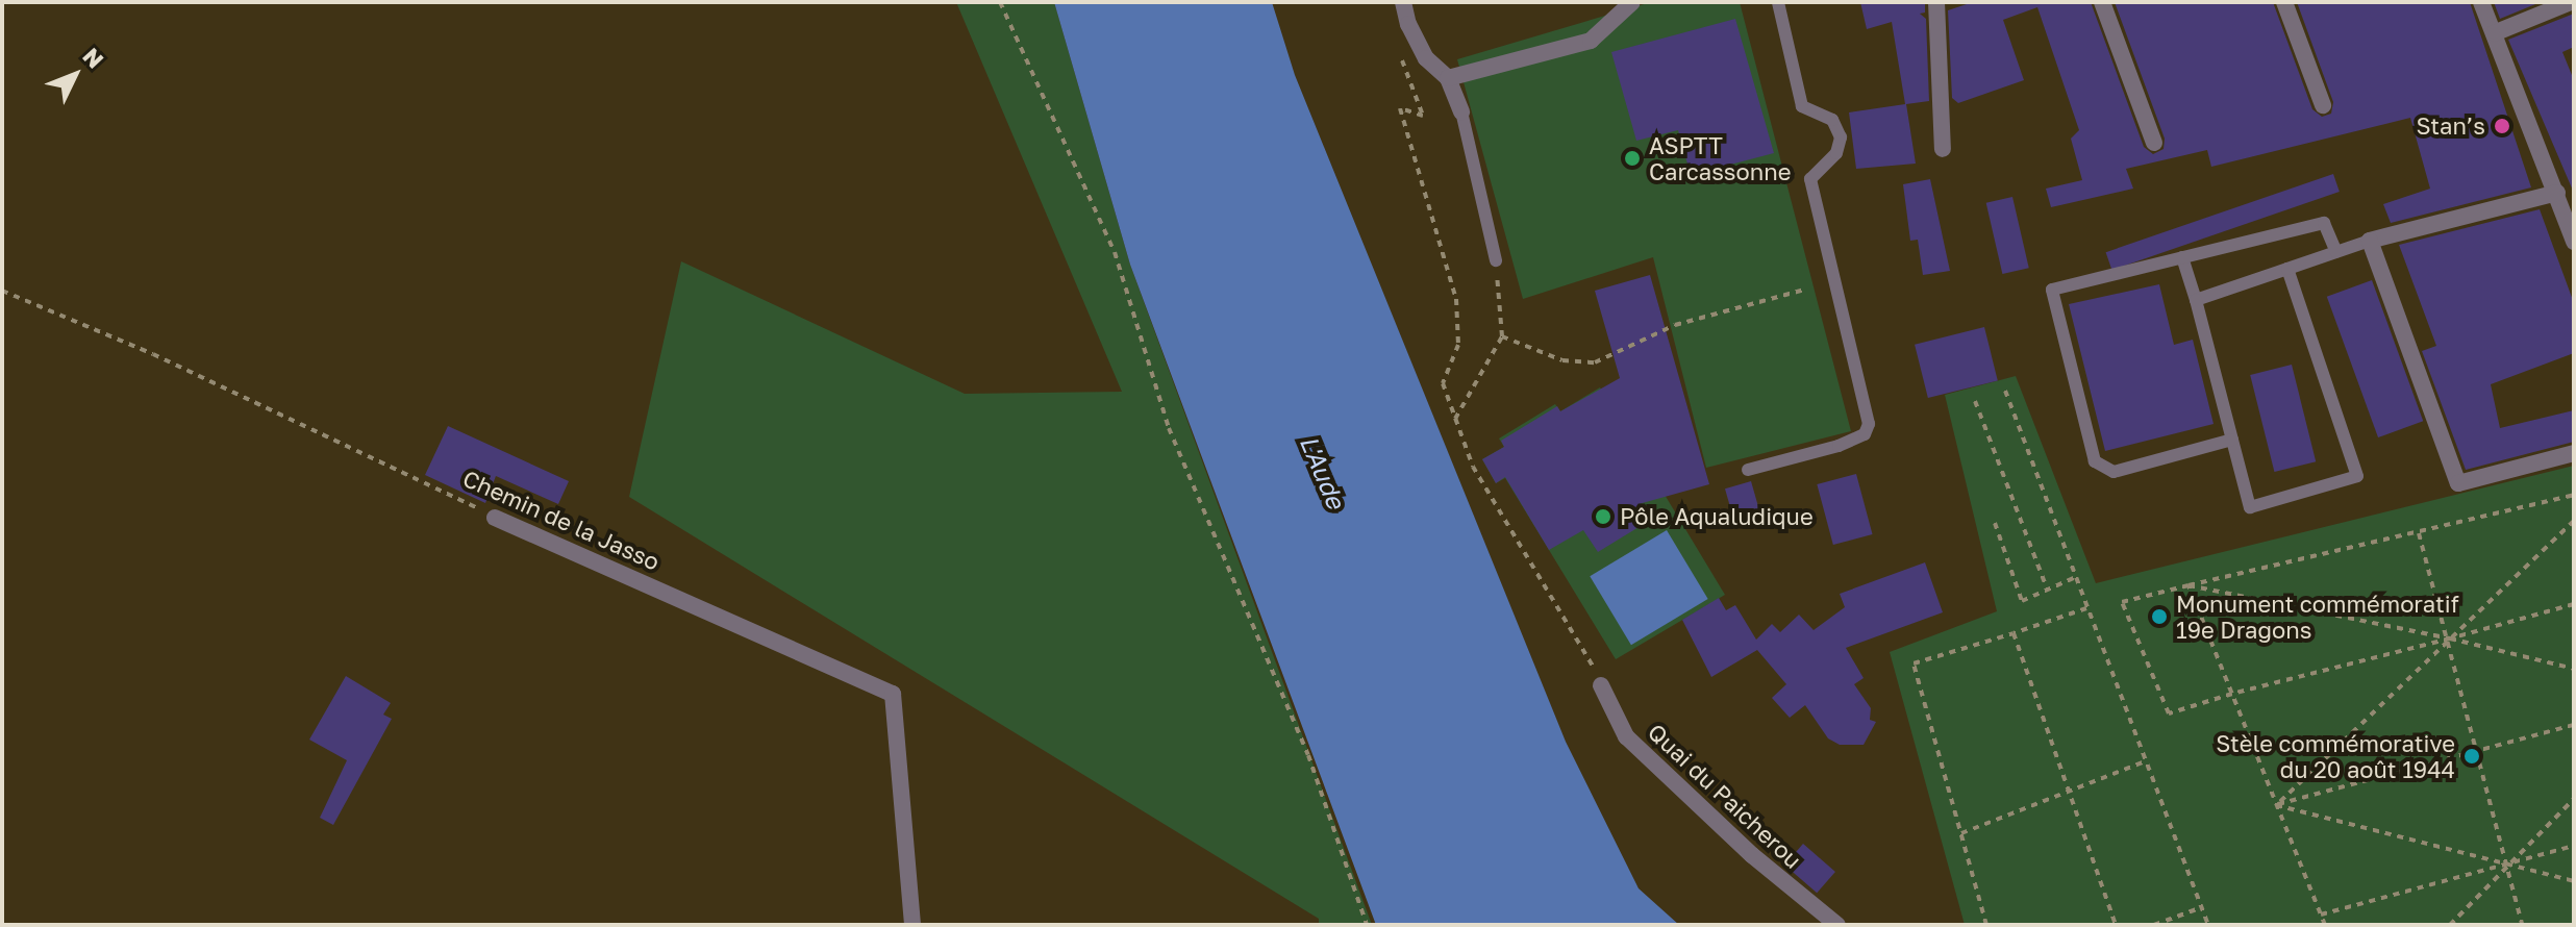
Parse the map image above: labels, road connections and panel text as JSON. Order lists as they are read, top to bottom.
{
  "streets": {
    "street": ["Chemin de la Jasso", "Quai du Paicherou"]
  },
  "water": ["L'Aude"],
  "places": [
    "Stan’s",
    "ASPTT Carcassonne",
    "Pôle Aqualudique",
    "Monument commémoratif 19e Dragons",
    "Stèle commémorative du 20 août 1944"
  ],
  "north": "top right"
}
